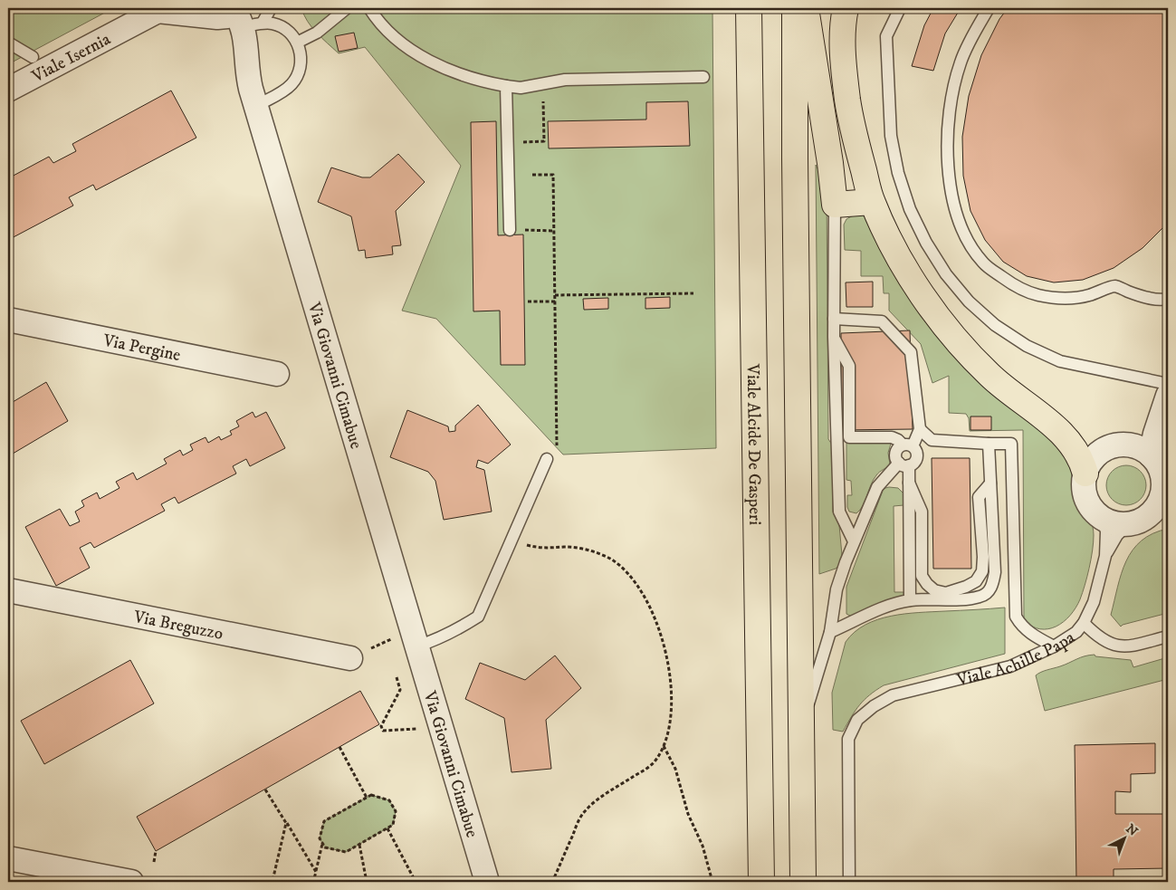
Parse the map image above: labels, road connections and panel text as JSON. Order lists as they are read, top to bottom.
{
  "streets": {
    "highway": ["Viale Alcide De Gasperi"],
    "street": [
      "Viale Isernia",
      "Via Pergine",
      "Via Giovanni Cimabue",
      "Via Breguzzo"
    ],
    "lane": ["Viale Achille Papa"]
  },
  "crossings": [
    ["Viale Isernia", "Via Giovanni Cimabue"]
  ],
  "north": "top right"
}
